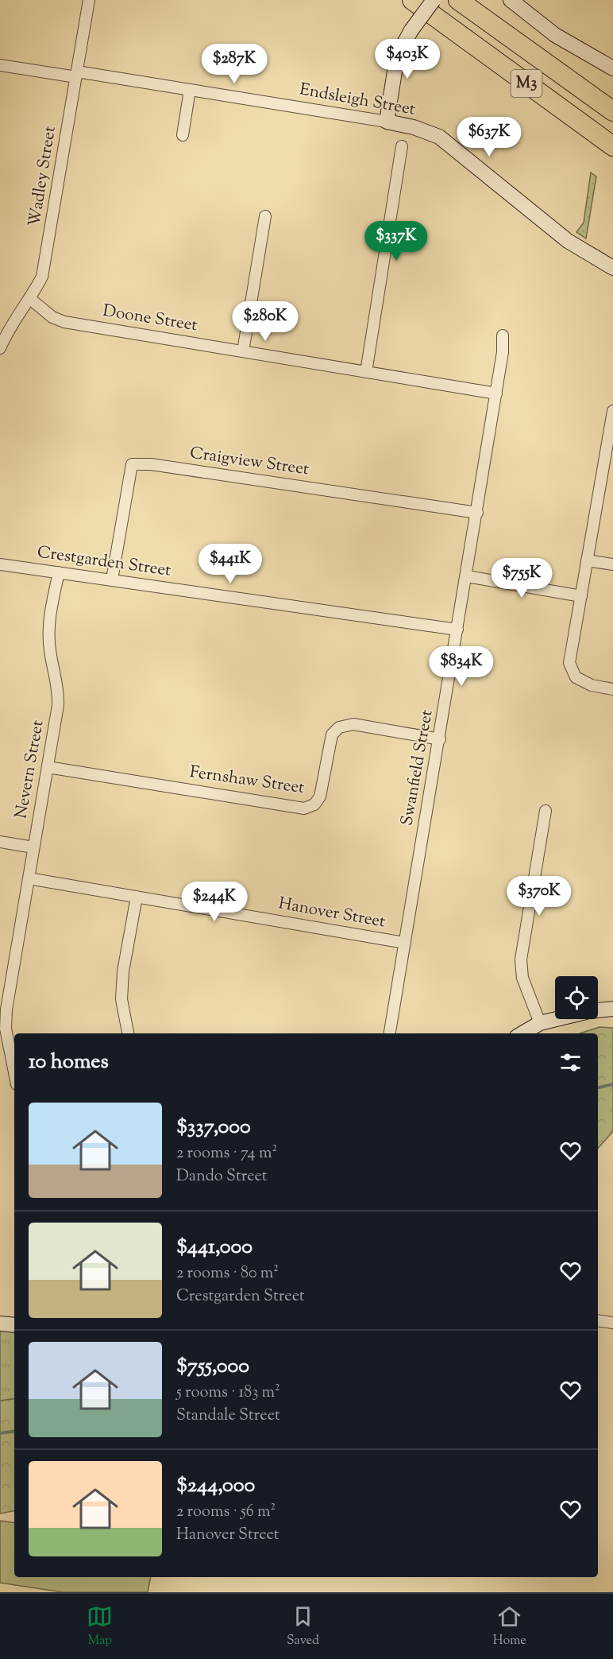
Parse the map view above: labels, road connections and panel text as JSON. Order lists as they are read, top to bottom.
{
  "streets": {
    "highway": ["M3"],
    "street": [
      "Endsleigh Street",
      "Wadley Street",
      "Doone Street",
      "Craigview Street",
      "Crestgarden Street",
      "Swanfield Street",
      "Nevern Street",
      "Fernshaw Street",
      "Hanover Street"
    ]
  },
  "crossings": [
    ["Endsleigh Street", "Wadley Street"],
    ["Wadley Street", "Doone Street"],
    ["Doone Street", "Swanfield Street"],
    ["Craigview Street", "Crestgarden Street"],
    ["Craigview Street", "Swanfield Street"],
    ["Crestgarden Street", "Swanfield Street"],
    ["Crestgarden Street", "Nevern Street"],
    ["Swanfield Street", "Fernshaw Street"],
    ["Swanfield Street", "Hanover Street"],
    ["Nevern Street", "Fernshaw Street"],
    ["Nevern Street", "Hanover Street"]
  ],
  "page": {
    "price": [
      "$403K",
      "$287K",
      "$637K",
      "$337K",
      "$280K",
      "$441K",
      "$755K",
      "$834K",
      "$370K",
      "$244K"
    ],
    "heading": "10 homes",
    "list": [
      {
        "name": "$337,000",
        "note": "2 rooms · 74 m² · Dando Street"
      },
      {
        "name": "$441,000",
        "note": "2 rooms · 80 m² · Crestgarden Street"
      },
      {
        "name": "$755,000",
        "note": "5 rooms · 183 m² · Standale Street"
      },
      {
        "name": "$244,000",
        "note": "2 rooms · 56 m² · Hanover Street"
      }
    ],
    "tabs": ["Map", "Saved", "Home"]
  }
}
